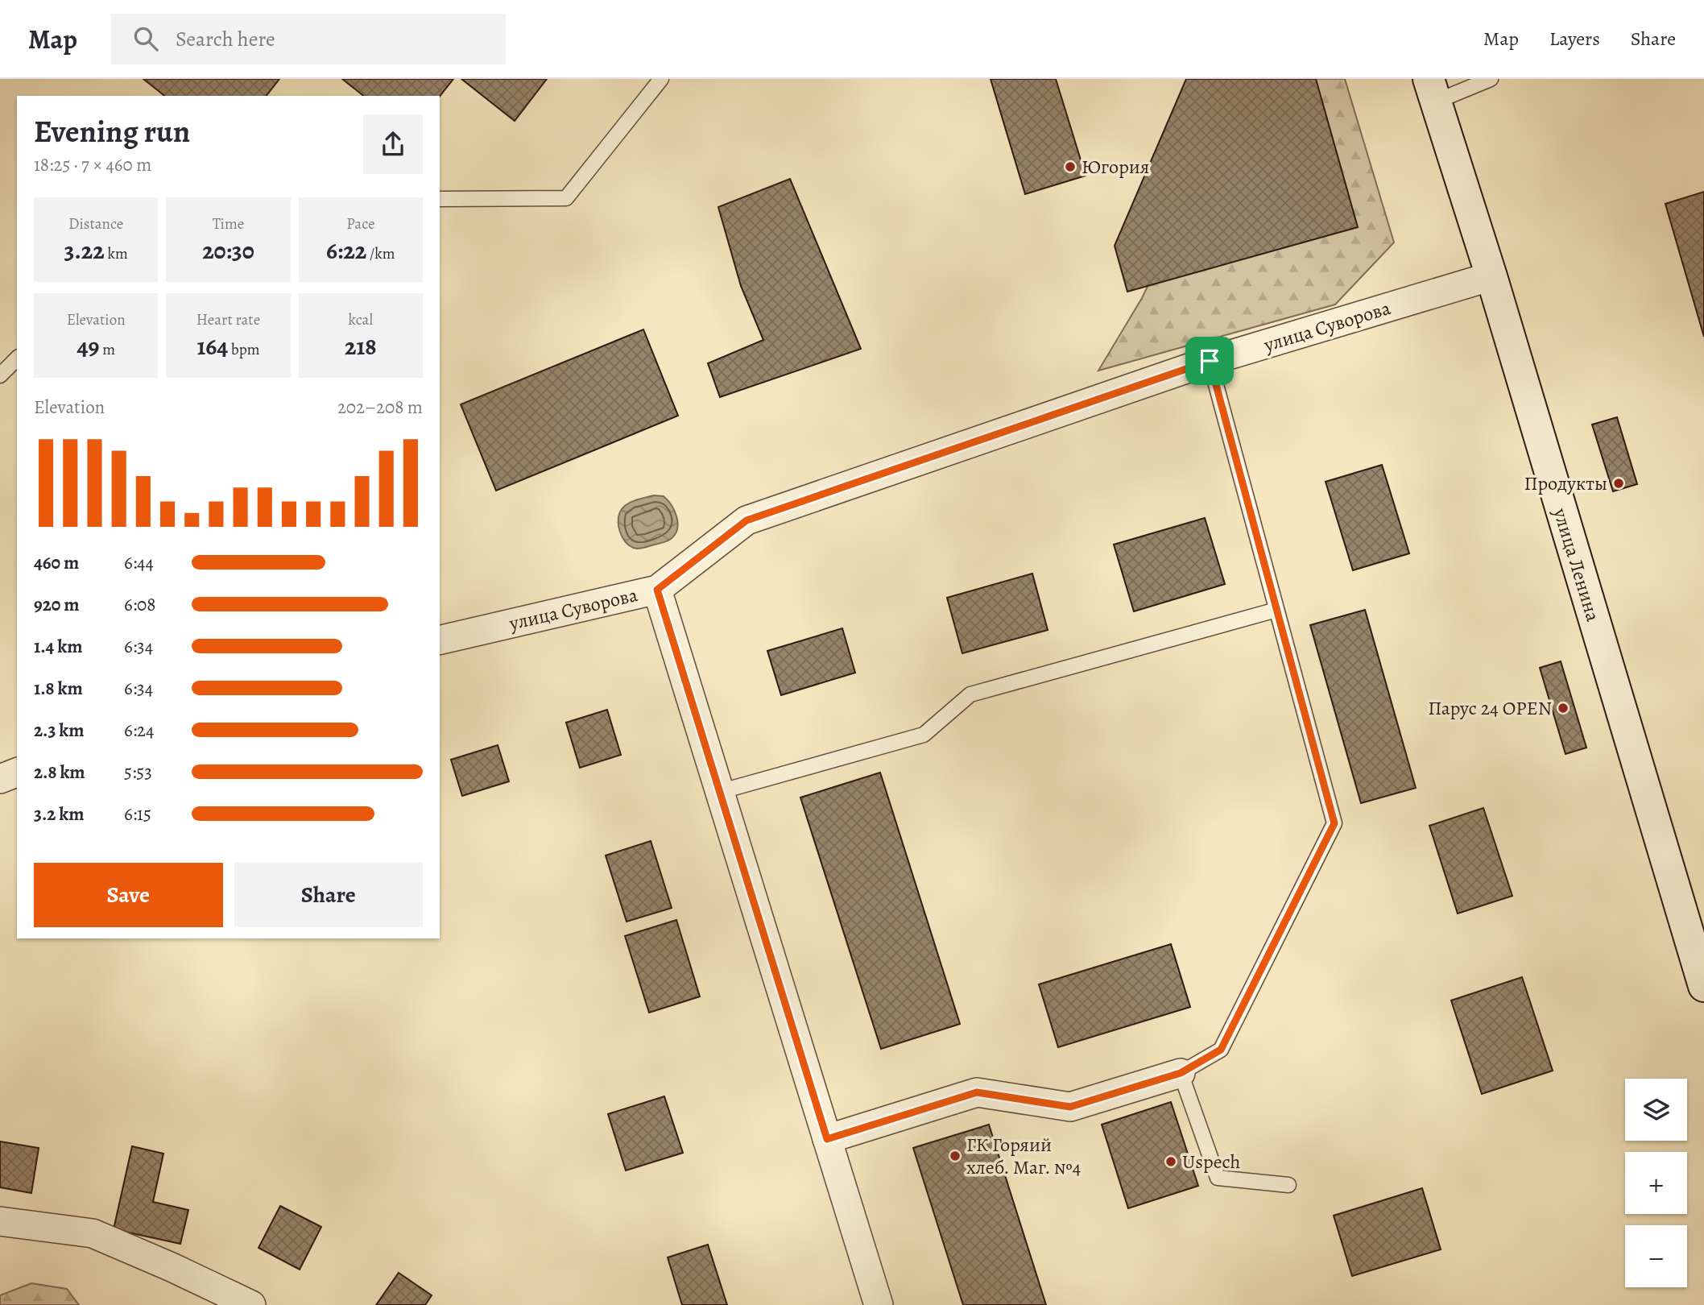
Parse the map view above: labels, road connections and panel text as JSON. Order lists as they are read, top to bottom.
{
  "streets": {
    "main road": ["улица Ленина"],
    "street": ["улица Суворова"]
  },
  "crossings": [
    ["улица Суворова", "улица Ленина"]
  ],
  "places": [
    "Югория",
    "Продукты",
    "Парус 24 OPEN",
    "ГК Горяий хлеб. Маг. №4",
    "Uspech"
  ],
  "page": {
    "header": "Map",
    "search": "Search here",
    "nav": ["Map", "Layers", "Share"],
    "heading": ["Evening run", "18:25 · 7 × 460 m"],
    "stats": [
      ["Distance", "3.22 km"],
      ["Time", "20:30"],
      ["Pace", "6:22 /km"],
      ["Elevation", "49 m"],
      ["Heart rate", "164 bpm"],
      ["kcal", "218"]
    ],
    "chart": ["Elevation", "202–208 m"],
    "list": [
      {
        "name": "460 m",
        "note": "6:44"
      },
      {
        "name": "920 m",
        "note": "6:08"
      },
      {
        "name": "1.4 km",
        "note": "6:34"
      },
      {
        "name": "1.8 km",
        "note": "6:34"
      },
      {
        "name": "2.3 km",
        "note": "6:24"
      },
      {
        "name": "2.8 km",
        "note": "5:53"
      },
      {
        "name": "3.2 km",
        "note": "6:15"
      }
    ],
    "buttons": ["Save", "Share"],
    "map_buttons": ["+", "−"]
  }
}
